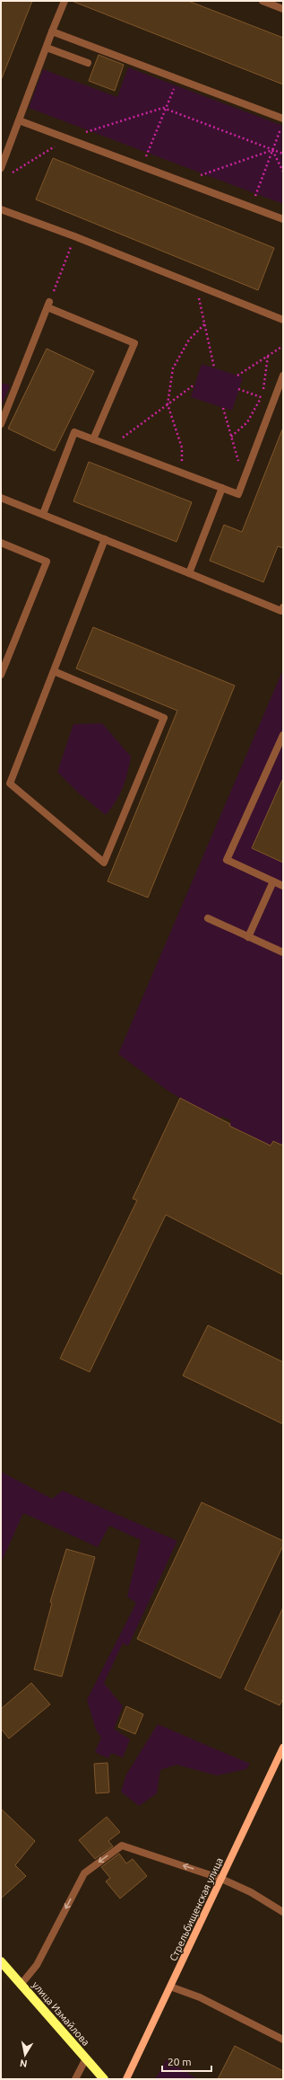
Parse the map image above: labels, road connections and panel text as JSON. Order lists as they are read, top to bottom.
{
  "streets": {
    "main road": ["Стрельбищенская улица", "улица Измайлова"]
  },
  "scale_bar": "20 m",
  "north": "bottom"
}
